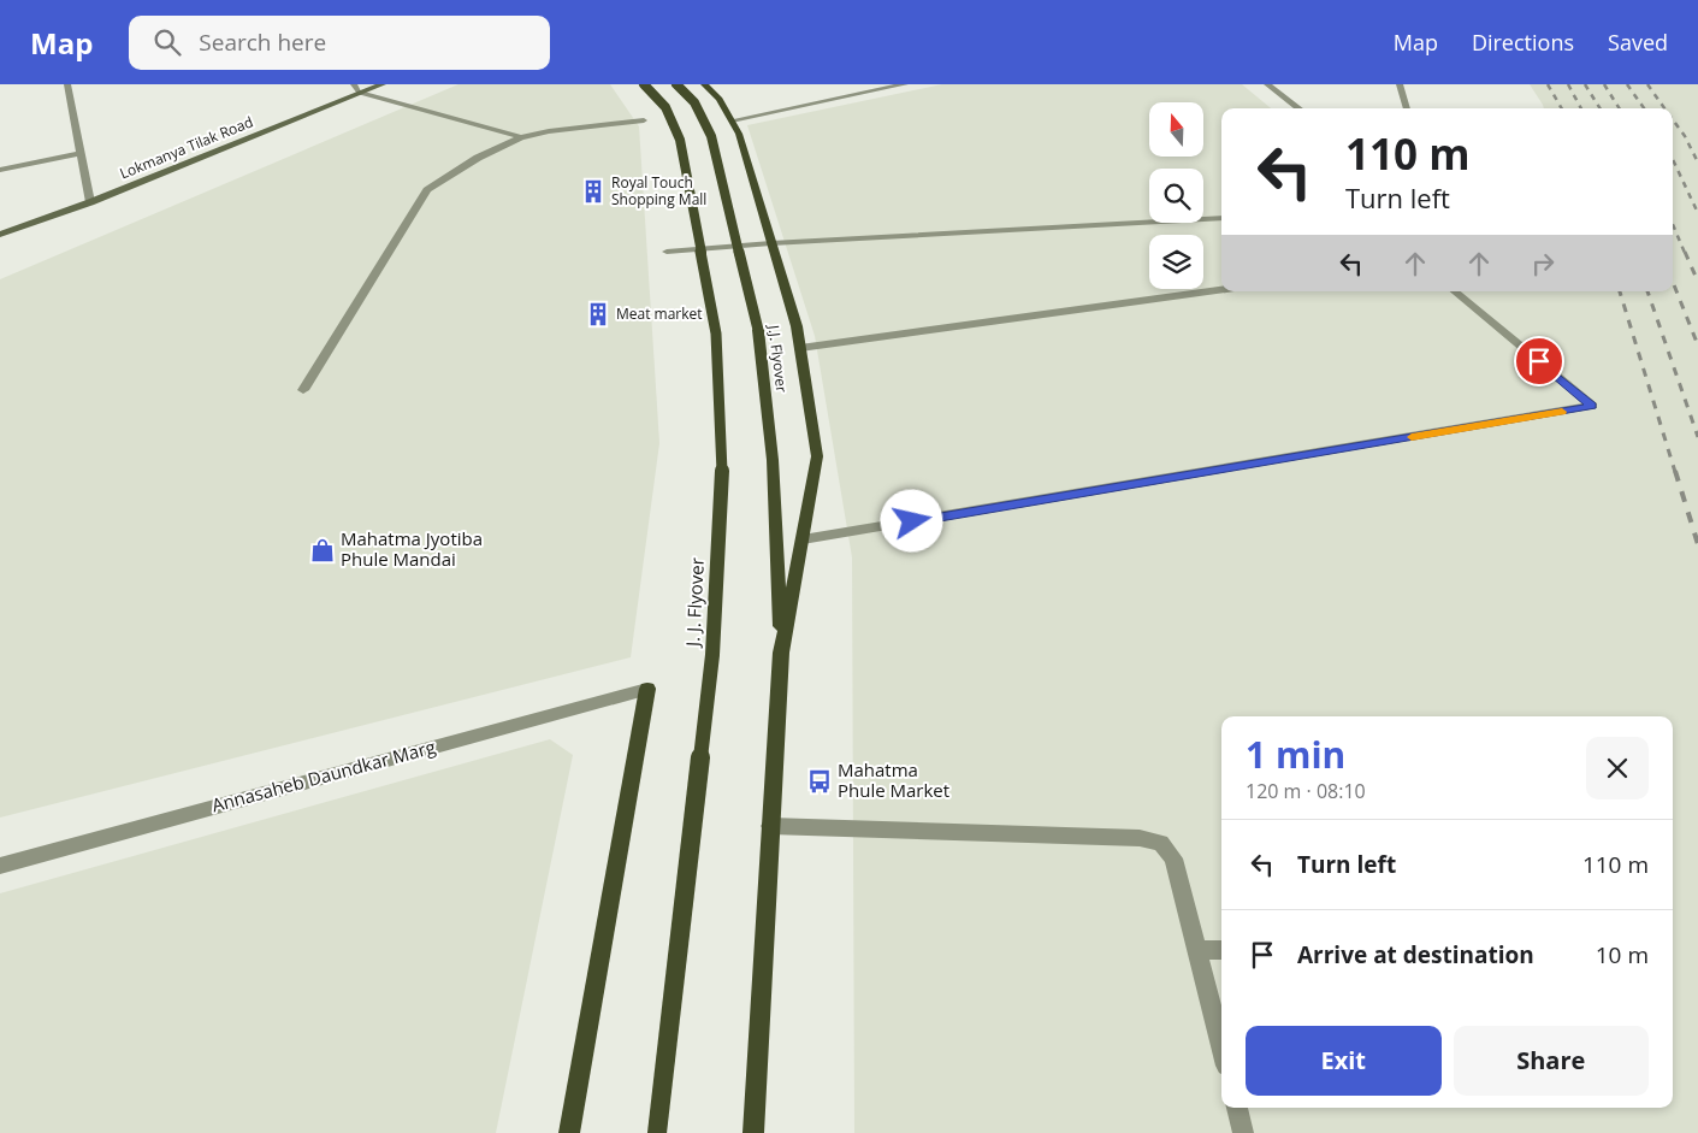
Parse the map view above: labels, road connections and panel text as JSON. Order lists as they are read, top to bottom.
{
  "streets": {
    "main road": ["Lokmanya Tilak Road", "J.J. Flyover", "J. J. Flyover"],
    "street": ["Annasaheb Daundkar Marg"]
  },
  "places": {
    "building": ["Royal Touch Shopping Mall", "Meat market"],
    "shop": ["Mahatma Jyotiba Phule Mandai"],
    "bus stop": ["Mahatma Phule Market"]
  },
  "north": "top",
  "page": {
    "header": "Map",
    "search": "Search here",
    "nav": ["Map", "Directions", "Saved"],
    "turn": ["110 m", "Turn left"],
    "heading": ["1 min", "120 m · 08:10"],
    "list": [
      {
        "name": "Turn left",
        "value": "110 m"
      },
      {
        "name": "Arrive at destination",
        "value": "10 m"
      }
    ],
    "buttons": ["Exit", "Share"]
  }
}
